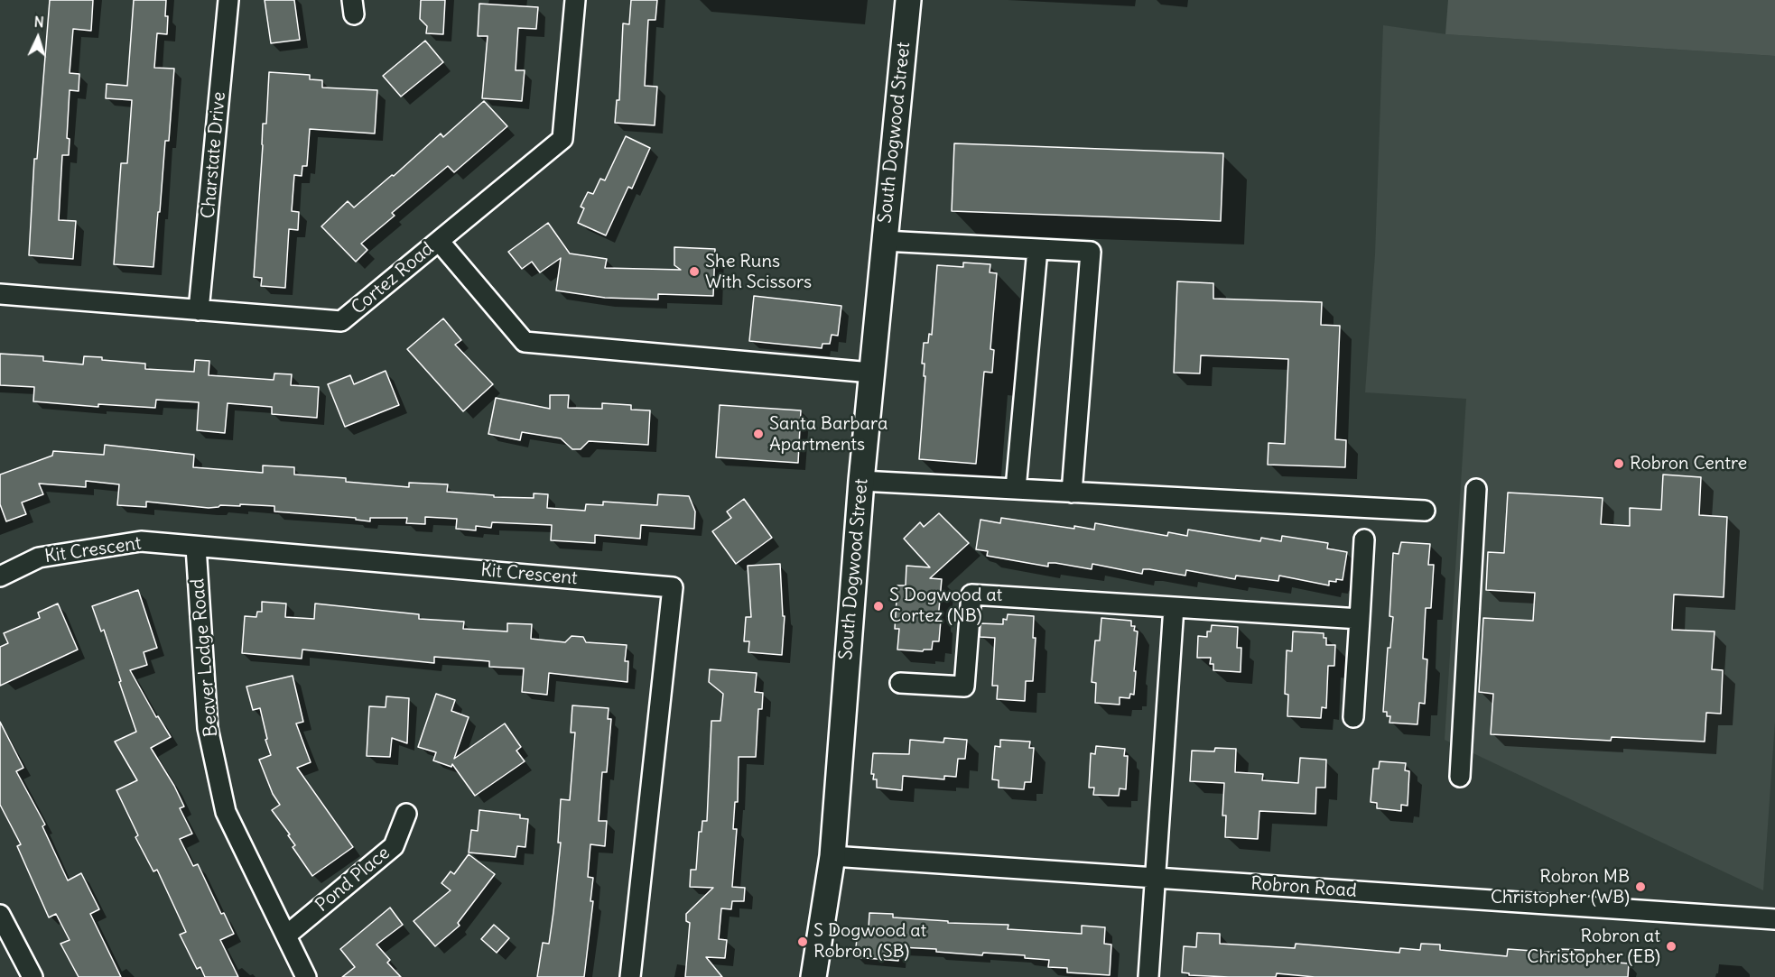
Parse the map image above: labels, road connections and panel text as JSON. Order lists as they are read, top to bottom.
{
  "streets": {
    "main road": ["South Dogwood Street"],
    "street": [
      "Charstate Drive",
      "Cortez Road",
      "Kit Crescent",
      "Beaver Lodge Road",
      "Pond Place",
      "Robron Road"
    ]
  },
  "crossings": [
    ["South Dogwood Street", "Cortez Road"],
    ["South Dogwood Street", "Robron Road"],
    ["Charstate Drive", "Cortez Road"],
    ["Kit Crescent", "Beaver Lodge Road"],
    ["Beaver Lodge Road", "Pond Place"]
  ],
  "places": [
    "She Runs With Scissors",
    "Santa Barbara Apartments",
    "Robron Centre",
    "S Dogwood at Cortez (NB)",
    "Robron MB Christopher (WB)",
    "S Dogwood at Robron (SB)",
    "Robron at Christopher (EB)"
  ],
  "north": "top"
}
